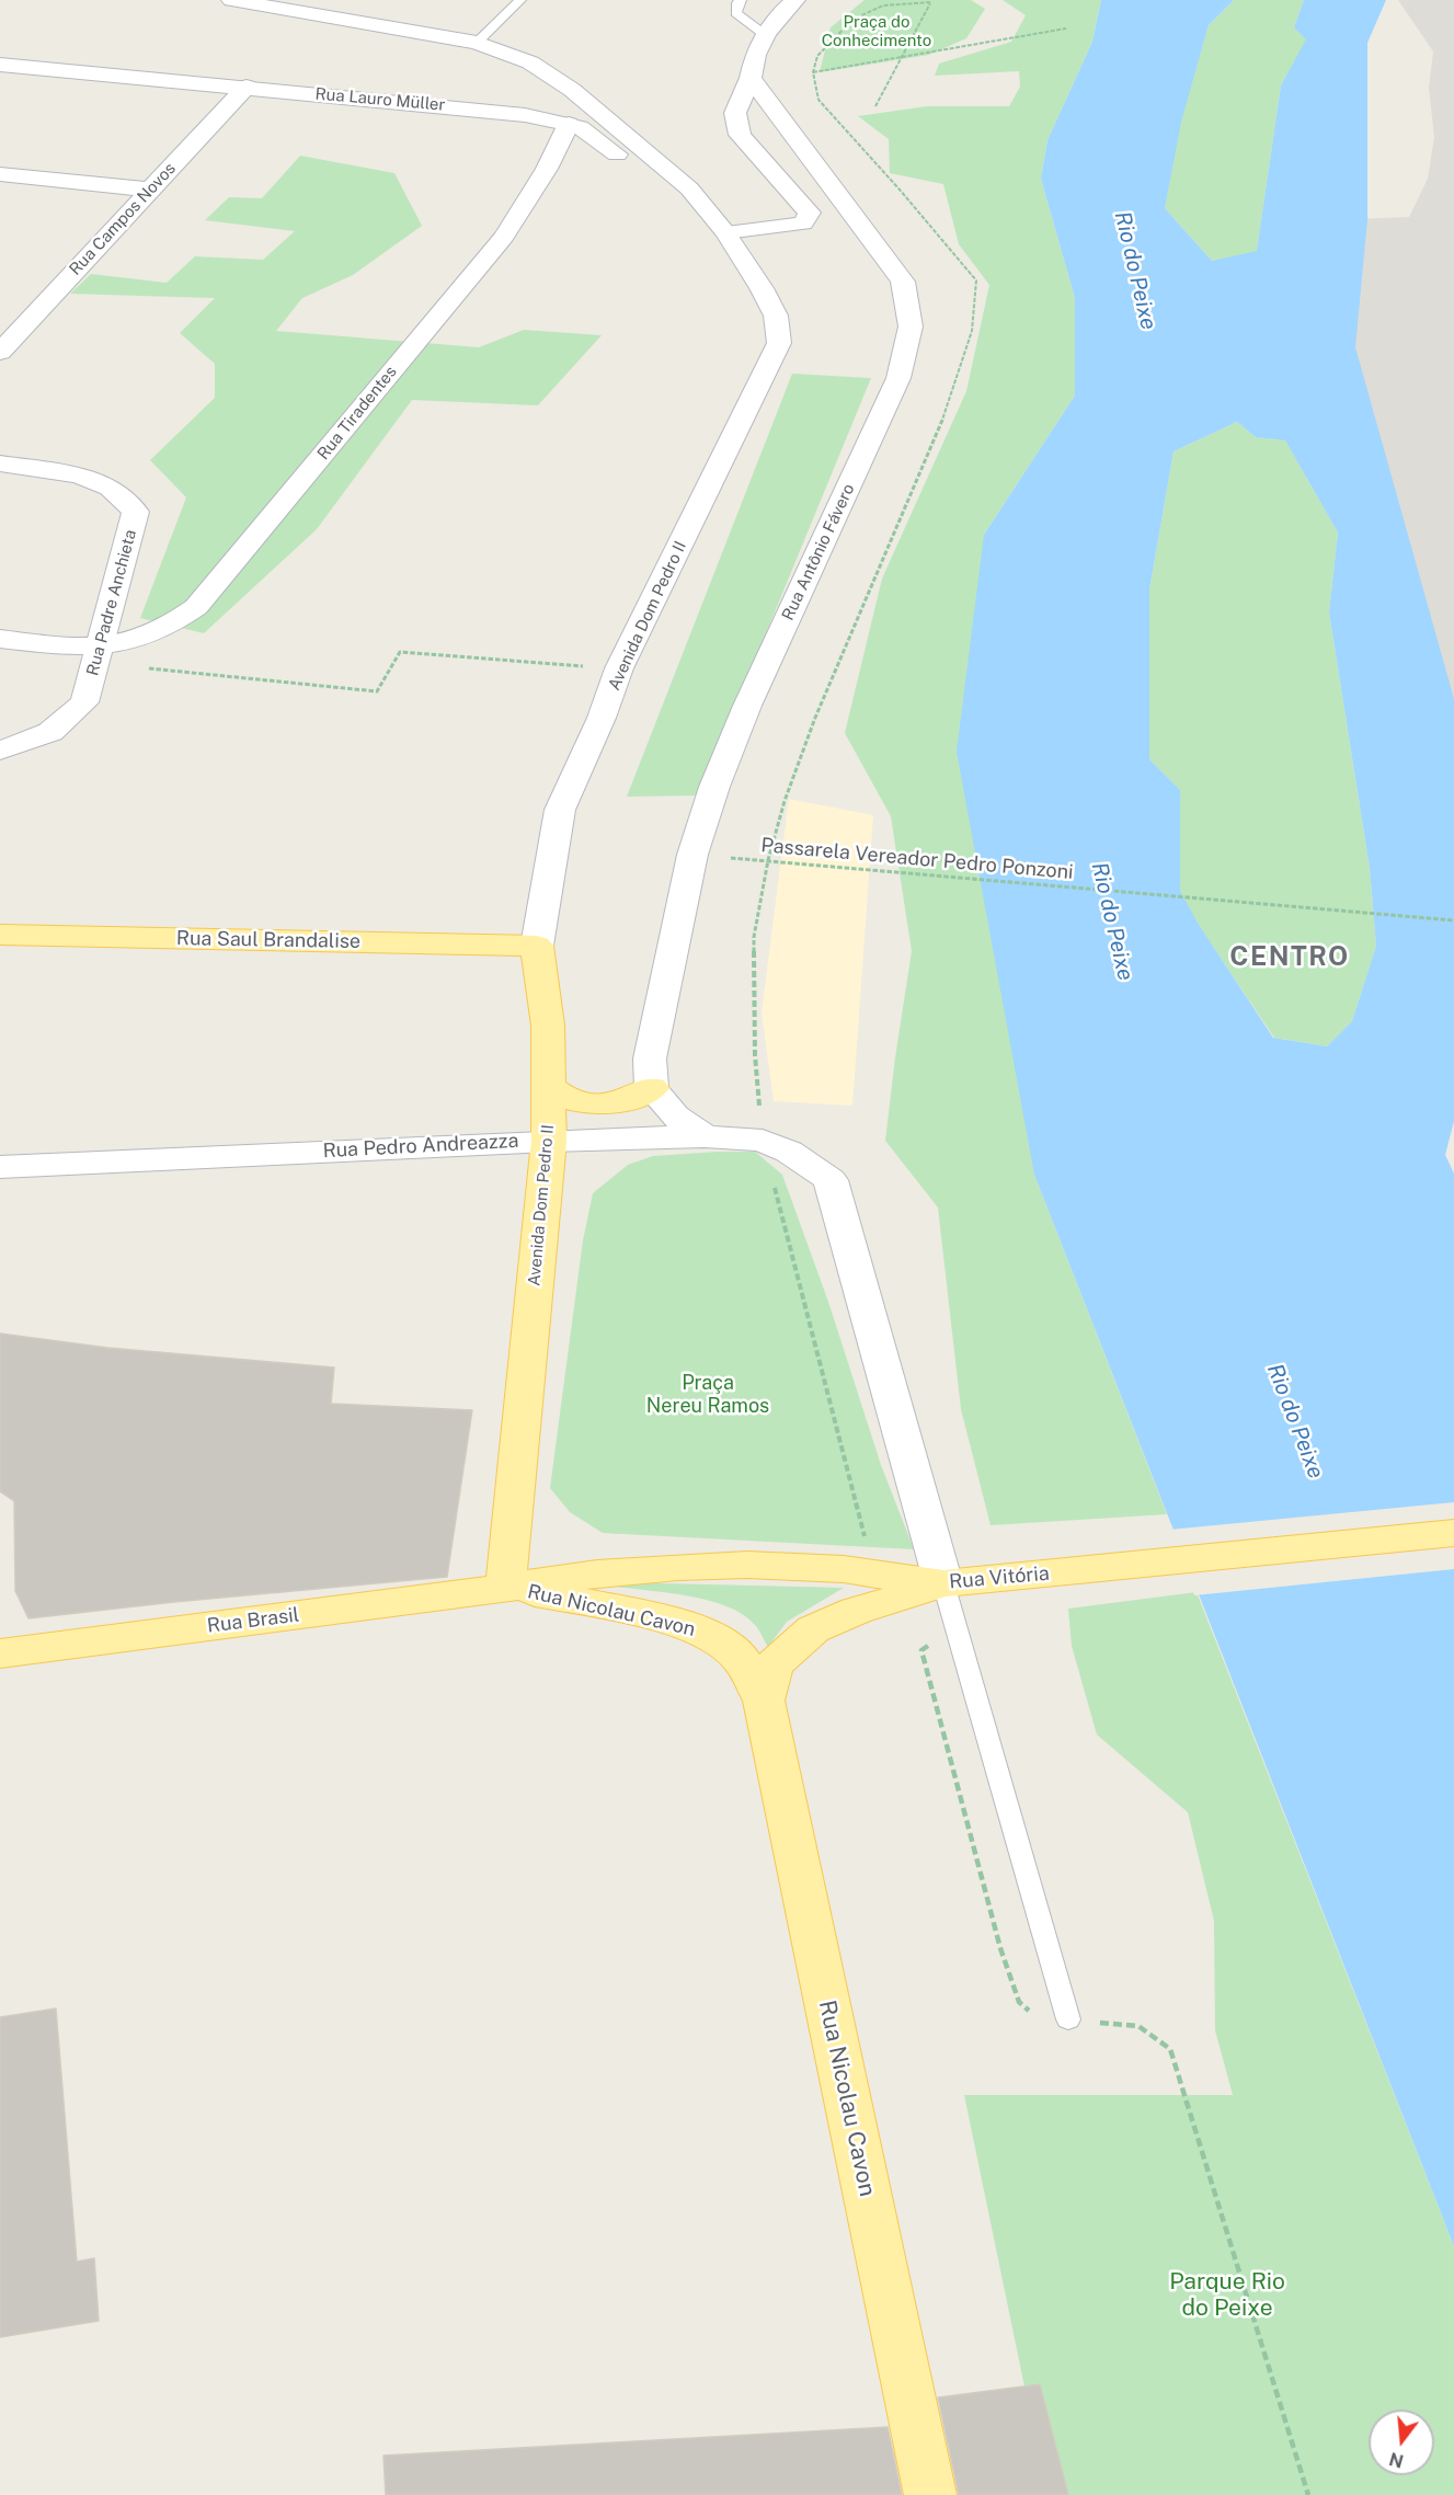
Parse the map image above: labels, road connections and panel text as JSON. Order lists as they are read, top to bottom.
{
  "streets": {
    "main road": [
      "Rua Lauro Müller",
      "Rua Campos Novos",
      "Rua Tiradentes",
      "Rua Antônio Fávero",
      "Rua Padre Anchieta",
      "Avenida Dom Pedro II",
      "Rua Saul Brandalise",
      "Rua Pedro Andreazza",
      "Rua Vitória",
      "Rua Nicolau Cavon",
      "Rua Brasil"
    ],
    "path": ["Passarela Vereador Pedro Ponzoni"]
  },
  "crossings": [
    ["Rua Lauro Müller", "Rua Campos Novos"],
    ["Rua Lauro Müller", "Rua Tiradentes"],
    ["Rua Lauro Müller", "Avenida Dom Pedro II"],
    ["Rua Tiradentes", "Rua Padre Anchieta"],
    ["Rua Antônio Fávero", "Passarela Vereador Pedro Ponzoni"],
    ["Avenida Dom Pedro II", "Rua Saul Brandalise"],
    ["Avenida Dom Pedro II", "Rua Pedro Andreazza"],
    ["Avenida Dom Pedro II", "Rua Vitória"],
    ["Avenida Dom Pedro II", "Rua Nicolau Cavon"],
    ["Avenida Dom Pedro II", "Rua Brasil"],
    ["Rua Pedro Andreazza", "Rua Vitória"],
    ["Rua Pedro Andreazza", "Rua Nicolau Cavon"],
    ["Rua Vitória", "Rua Nicolau Cavon"],
    ["Rua Vitória", "Rua Brasil"],
    ["Rua Nicolau Cavon", "Rua Brasil"]
  ],
  "districts": ["CENTRO"],
  "water": ["Rio do Peixe"],
  "parks": ["Praça do Conhecimento", "Praça Nereu Ramos", "Parque Rio do Peixe"],
  "north": "bottom"
}
